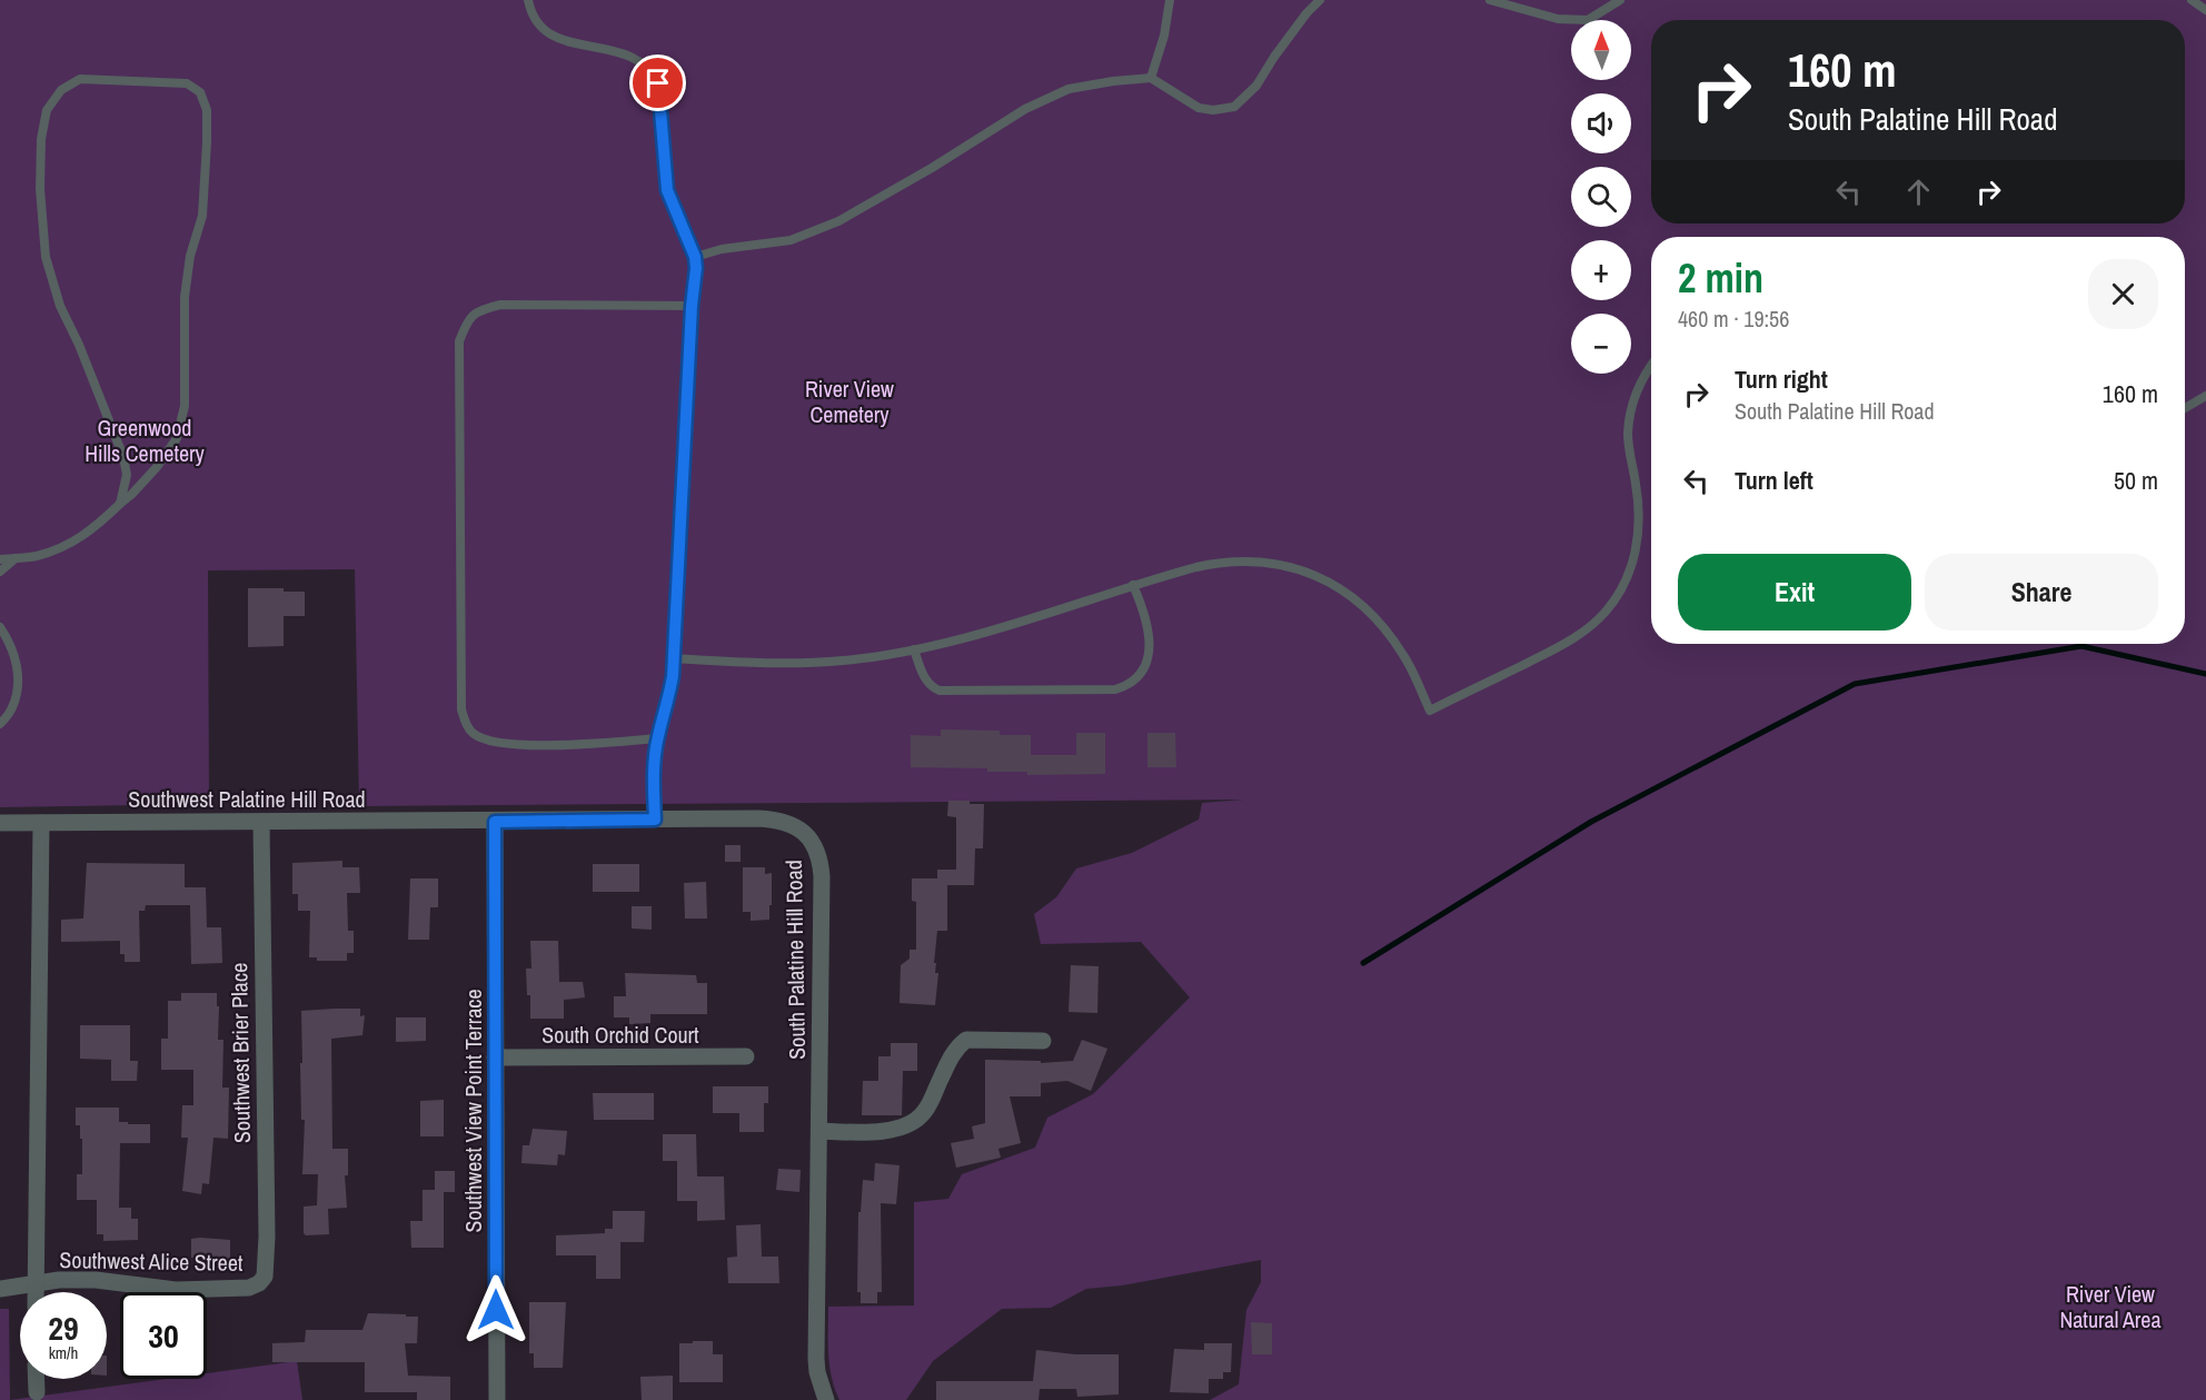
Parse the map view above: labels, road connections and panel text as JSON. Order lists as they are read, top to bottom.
{
  "streets": {
    "street": [
      "Southwest Palatine Hill Road",
      "South Palatine Hill Road",
      "South Orchid Court",
      "Southwest Brier Place",
      "Southwest View Point Terrace",
      "Southwest Alice Street"
    ]
  },
  "crossings": [
    ["Southwest Palatine Hill Road", "South Palatine Hill Road"],
    ["Southwest Palatine Hill Road", "Southwest Brier Place"],
    ["Southwest Palatine Hill Road", "Southwest View Point Terrace"],
    ["South Palatine Hill Road", "Southwest View Point Terrace"],
    ["South Orchid Court", "Southwest View Point Terrace"],
    ["Southwest Brier Place", "Southwest Alice Street"]
  ],
  "parks": ["River View Cemetery", "Greenwood Hills Cemetery", "River View Natural Area"],
  "north": "top",
  "page": {
    "map_buttons": ["+", "−"],
    "turn": ["160 m", "South Palatine Hill Road"],
    "heading": ["2 min", "460 m · 19:56"],
    "list": [
      {
        "name": "Turn right",
        "note": "South Palatine Hill Road",
        "value": "160 m"
      },
      {
        "name": "Turn left",
        "value": "50 m"
      }
    ],
    "buttons": ["Exit", "Share"],
    "speed": "29 km/h",
    "limit": "30"
  }
}
